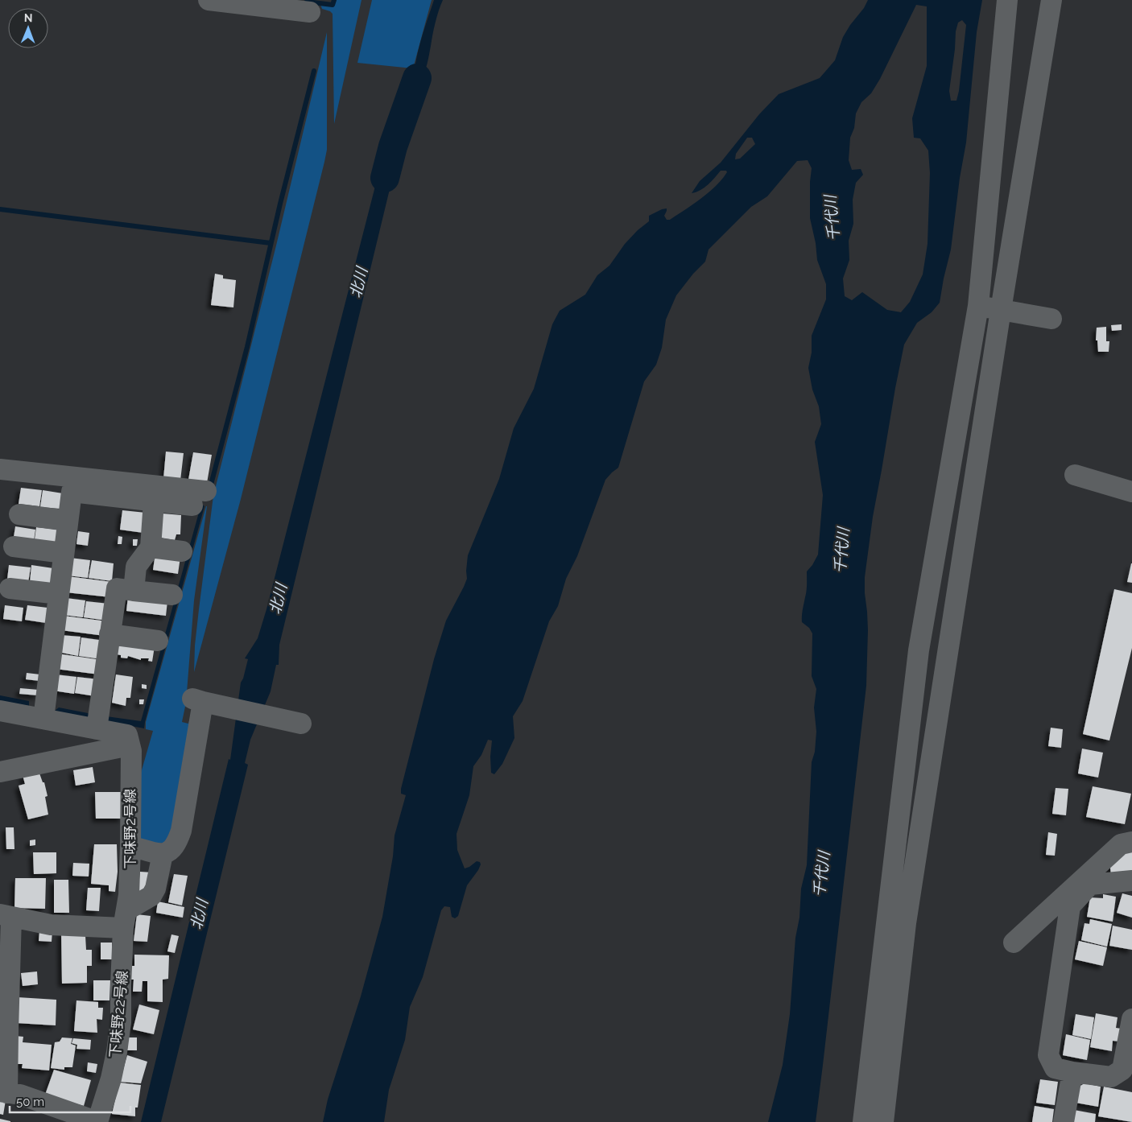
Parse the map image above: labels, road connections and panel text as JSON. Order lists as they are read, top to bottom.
{
  "streets": {
    "street": ["下味野2号線", "下味野22号線"]
  },
  "crossings": [
    ["下味野2号線", "下味野22号線"]
  ],
  "water": ["千代川", "北川"],
  "scale_bar": "50 m",
  "north": "top"
}
